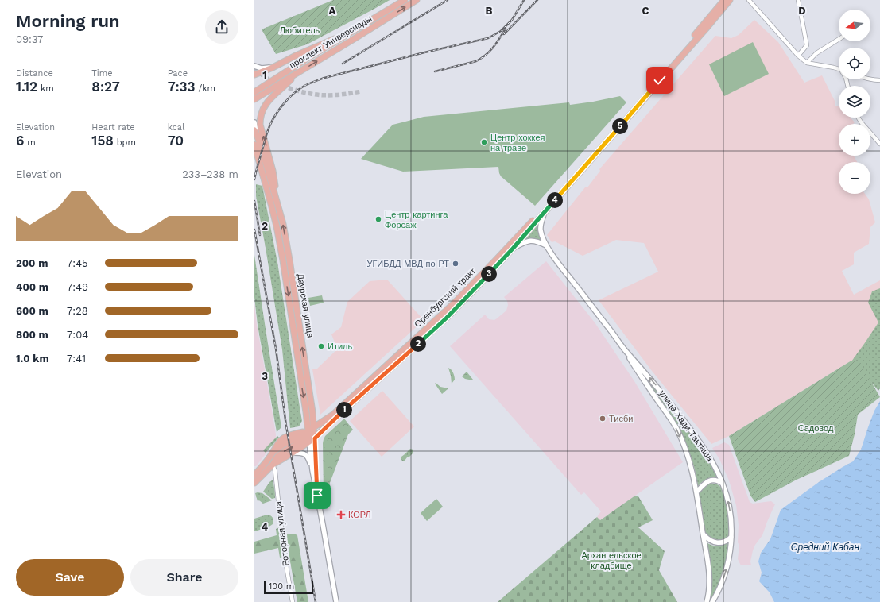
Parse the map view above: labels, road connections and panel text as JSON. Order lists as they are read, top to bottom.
{
  "streets": {
    "main road": ["проспект Универсиады", "Оренбургский тракт", "Даурская улица"],
    "street": ["улица Хади Такташа", "Роторная улица"]
  },
  "crossings": [
    ["Оренбургский тракт", "Даурская улица"],
    ["Оренбургский тракт", "улица Хади Такташа"]
  ],
  "water": ["Средний Кабан"],
  "parks": ["Любитель", "Садовод", "Архангельское кладбище"],
  "places": {
    "other": [
      "Центр хоккея на траве",
      "Центр картинга Форсаж",
      "УГИБДД МВД по РТ",
      "Итиль",
      "Тисби"
    ],
    "health": ["КОРЛ"]
  },
  "scale_bar": "100 m",
  "north": "left",
  "page": {
    "heading": ["Morning run", "09:37"],
    "map_buttons": ["+", "−"],
    "stats": [
      ["Distance", "1.12 km"],
      ["Time", "8:27"],
      ["Pace", "7:33 /km"],
      ["Elevation", "6 m"],
      ["Heart rate", "158 bpm"],
      ["kcal", "70"]
    ],
    "pins": [
      "5",
      "4",
      "3",
      "2",
      "1"
    ],
    "chart": ["Elevation", "233–238 m"],
    "list": [
      {
        "name": "200 m",
        "note": "7:45"
      },
      {
        "name": "400 m",
        "note": "7:49"
      },
      {
        "name": "600 m",
        "note": "7:28"
      },
      {
        "name": "800 m",
        "note": "7:04"
      },
      {
        "name": "1.0 km",
        "note": "7:41"
      }
    ],
    "buttons": ["Save", "Share"],
    "scale": "100 m"
  },
  "grid": {
    "columns": [
      "A",
      "B",
      "C",
      "D"
    ],
    "rows": [
      "1",
      "2",
      "3",
      "4"
    ]
  }
}
